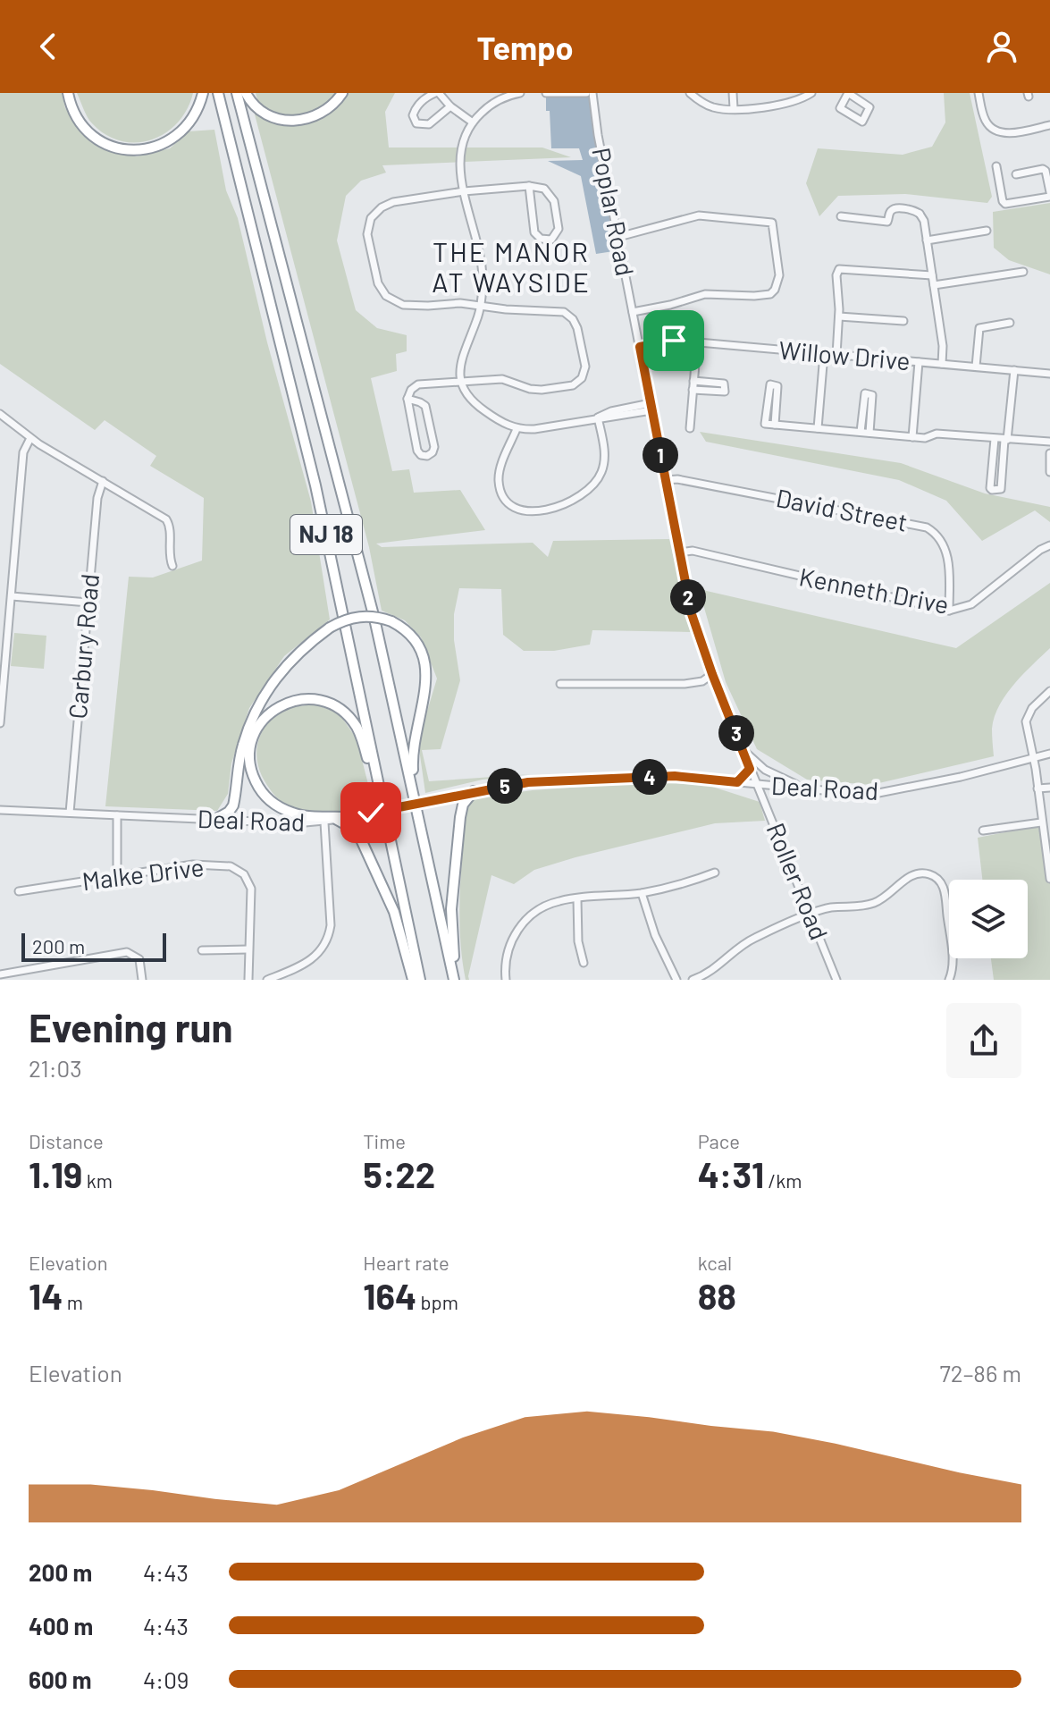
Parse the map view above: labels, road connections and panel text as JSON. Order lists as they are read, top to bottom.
{
  "streets": {
    "highway": ["NJ 18"],
    "street": [
      "Poplar Road",
      "Willow Drive",
      "David Street",
      "Kenneth Drive",
      "Carbury Road",
      "Deal Road",
      "Malke Drive",
      "Roller Road"
    ]
  },
  "crossings": [
    ["Poplar Road", "Willow Drive"],
    ["Poplar Road", "David Street"],
    ["Poplar Road", "Kenneth Drive"],
    ["Poplar Road", "Deal Road"],
    ["Poplar Road", "Roller Road"],
    ["David Street", "Kenneth Drive"],
    ["Carbury Road", "Deal Road"],
    ["Deal Road", "Roller Road"]
  ],
  "districts": ["THE MANOR AT WAYSIDE"],
  "scale_bar": "200 m",
  "page": {
    "header": "Tempo",
    "pins": [
      "1",
      "2",
      "3",
      "4",
      "5"
    ],
    "scale": "200 m",
    "heading": ["Evening run", "21:03"],
    "stats": [
      ["Distance", "1.19 km"],
      ["Time", "5:22"],
      ["Pace", "4:31 /km"],
      ["Elevation", "14 m"],
      ["Heart rate", "164 bpm"],
      ["kcal", "88"]
    ],
    "chart": ["Elevation", "72–86 m"],
    "list": [
      {
        "name": "200 m",
        "note": "4:43"
      },
      {
        "name": "400 m",
        "note": "4:43"
      },
      {
        "name": "600 m",
        "note": "4:09"
      }
    ]
  }
}
